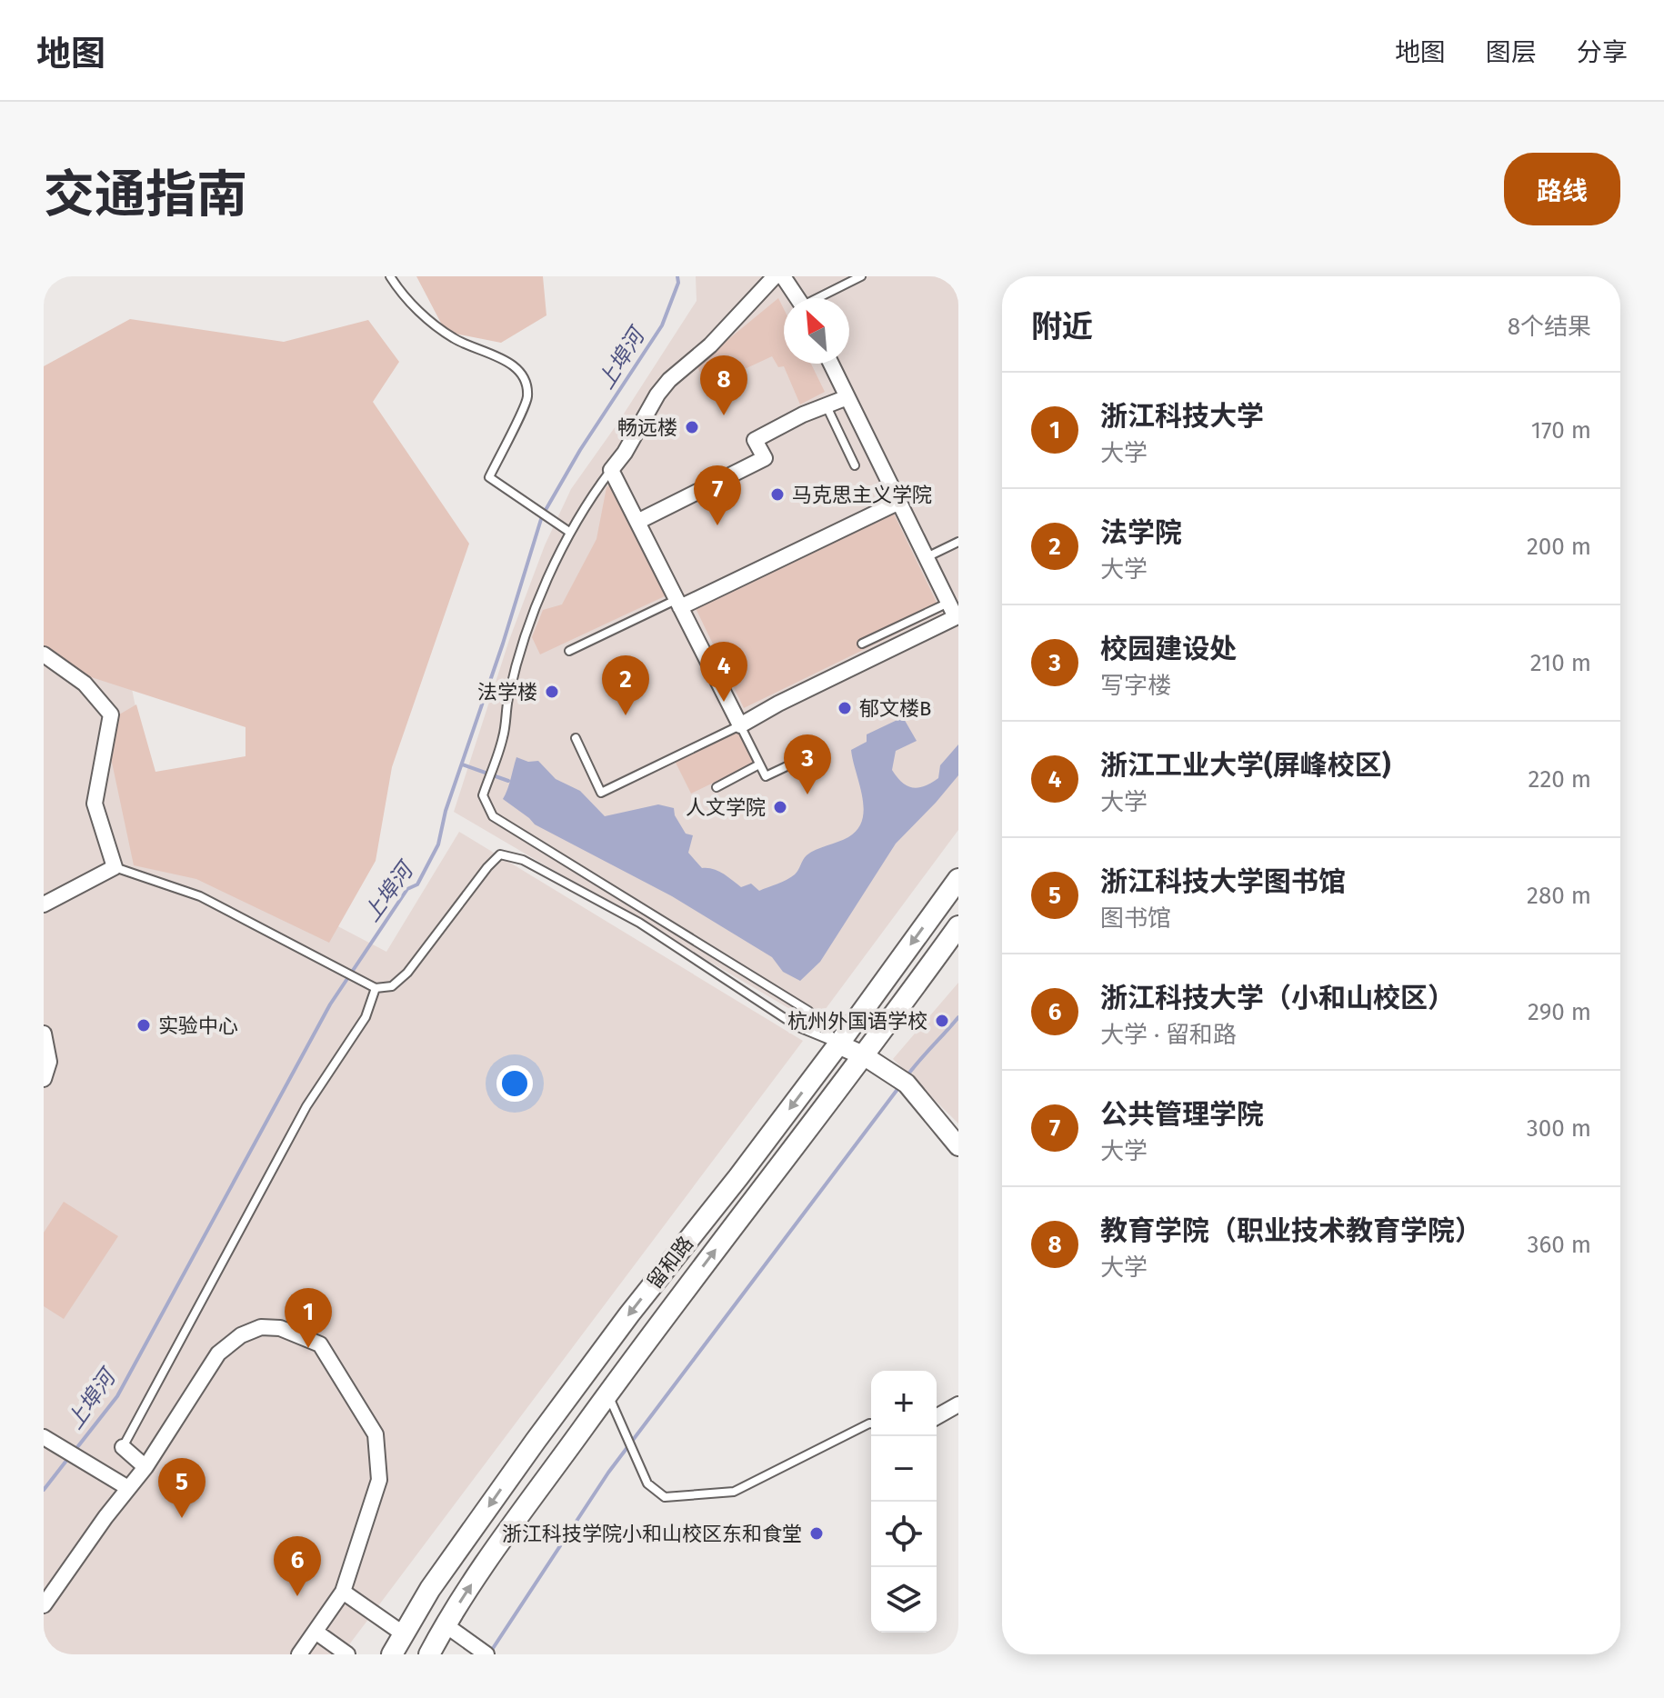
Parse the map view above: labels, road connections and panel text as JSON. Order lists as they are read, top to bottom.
{
  "streets": {
    "main road": ["留和路"]
  },
  "water": ["上埠河"],
  "places": [
    "畅远楼",
    "马克思主义学院",
    "法学楼",
    "郁文楼B",
    "人文学院",
    "杭州外国语学校",
    "实验中心",
    "浙江科技学院小和山校区东和食堂"
  ],
  "north": "top left",
  "page": {
    "header": "地图",
    "nav": ["地图", "图层", "分享"],
    "title": "交通指南",
    "buttons": "路线",
    "heading": ["附近", "8个结果"],
    "pins": [
      "8",
      "7",
      "4",
      "2",
      "3",
      "1",
      "5",
      "6"
    ],
    "list": [
      {
        "mark": "1",
        "name": "浙江科技大学",
        "note": "大学",
        "value": "170 m"
      },
      {
        "mark": "2",
        "name": "法学院",
        "note": "大学",
        "value": "200 m"
      },
      {
        "mark": "3",
        "name": "校园建设处",
        "note": "写字楼",
        "value": "210 m"
      },
      {
        "mark": "4",
        "name": "浙江工业大学(屏峰校区)",
        "note": "大学",
        "value": "220 m"
      },
      {
        "mark": "5",
        "name": "浙江科技大学图书馆",
        "note": "图书馆",
        "value": "280 m"
      },
      {
        "mark": "6",
        "name": "浙江科技大学（小和山校区）",
        "note": "大学 · 留和路",
        "value": "290 m"
      },
      {
        "mark": "7",
        "name": "公共管理学院",
        "note": "大学",
        "value": "300 m"
      },
      {
        "mark": "8",
        "name": "教育学院（职业技术教育学院）",
        "note": "大学",
        "value": "360 m"
      }
    ],
    "map_buttons": ["+", "−"]
  }
}
